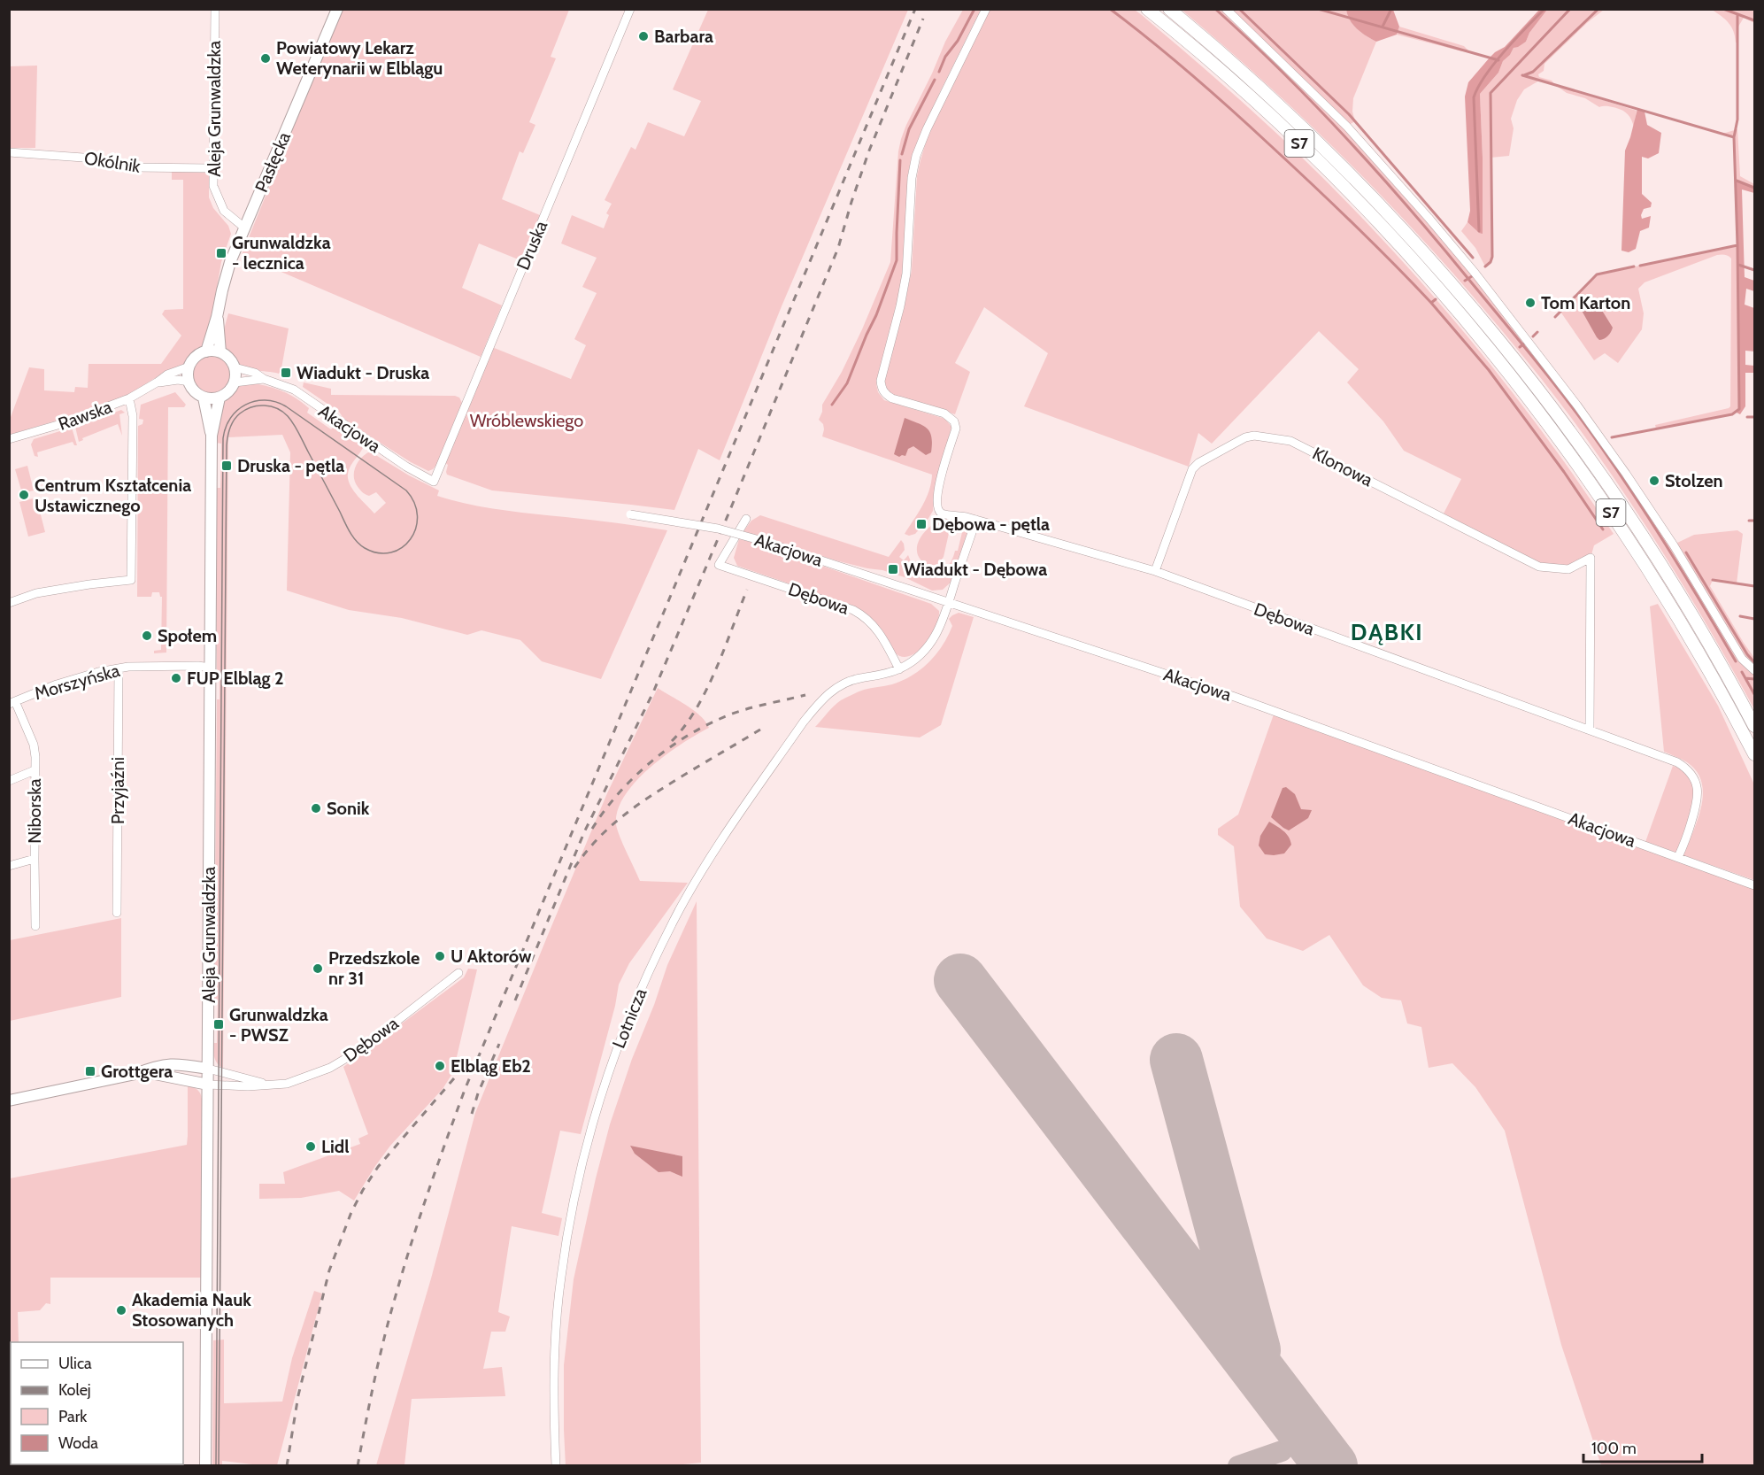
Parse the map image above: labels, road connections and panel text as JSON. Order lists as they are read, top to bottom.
{
  "streets": {
    "highway": ["S7"],
    "main road": ["Aleja Grunwaldzka", "Pasłęcka"],
    "street": [
      "Okólnik",
      "Druska",
      "Rawska",
      "Akacjowa",
      "Klonowa",
      "Dębowa",
      "Morszyńska",
      "Przyjaźni",
      "Niborska",
      "Lotnicza"
    ]
  },
  "crossings": [
    ["Aleja Grunwaldzka", "Okólnik"],
    ["Aleja Grunwaldzka", "Pasłęcka"],
    ["Aleja Grunwaldzka", "Rawska"],
    ["Aleja Grunwaldzka", "Akacjowa"],
    ["Aleja Grunwaldzka", "Dębowa"],
    ["Aleja Grunwaldzka", "Morszyńska"],
    ["Pasłęcka", "Rawska"],
    ["Pasłęcka", "Akacjowa"],
    ["Druska", "Akacjowa"],
    ["Rawska", "Akacjowa"],
    ["Akacjowa", "Dębowa"],
    ["Klonowa", "Dębowa"],
    ["Dębowa", "Lotnicza"],
    ["Morszyńska", "Przyjaźni"],
    ["Morszyńska", "Niborska"]
  ],
  "districts": ["DĄBKI"],
  "parks": ["Wróblewskiego"],
  "places": {
    "other": [
      "Barbara",
      "Powiatowy Lekarz Weterynarii w Elblągu",
      "Tom Karton",
      "Stolzen",
      "Centrum Kształcenia Ustawicznego",
      "Społem",
      "FUP Elbląg 2",
      "Sonik",
      "U Aktorów",
      "Przedszkole nr 31",
      "Elbląg Eb2",
      "Lidl",
      "Akademia Nauk Stosowanych"
    ],
    "transit": [
      "Grunwaldzka - lecznica",
      "Wiadukt - Druska",
      "Druska - pętla",
      "Dębowa - pętla",
      "Wiadukt - Dębowa",
      "Grunwaldzka - PWSZ",
      "Grottgera"
    ]
  },
  "legend": [
    "Ulica",
    "Kolej",
    "Park",
    "Woda"
  ],
  "scale_bar": "100 m"
}
